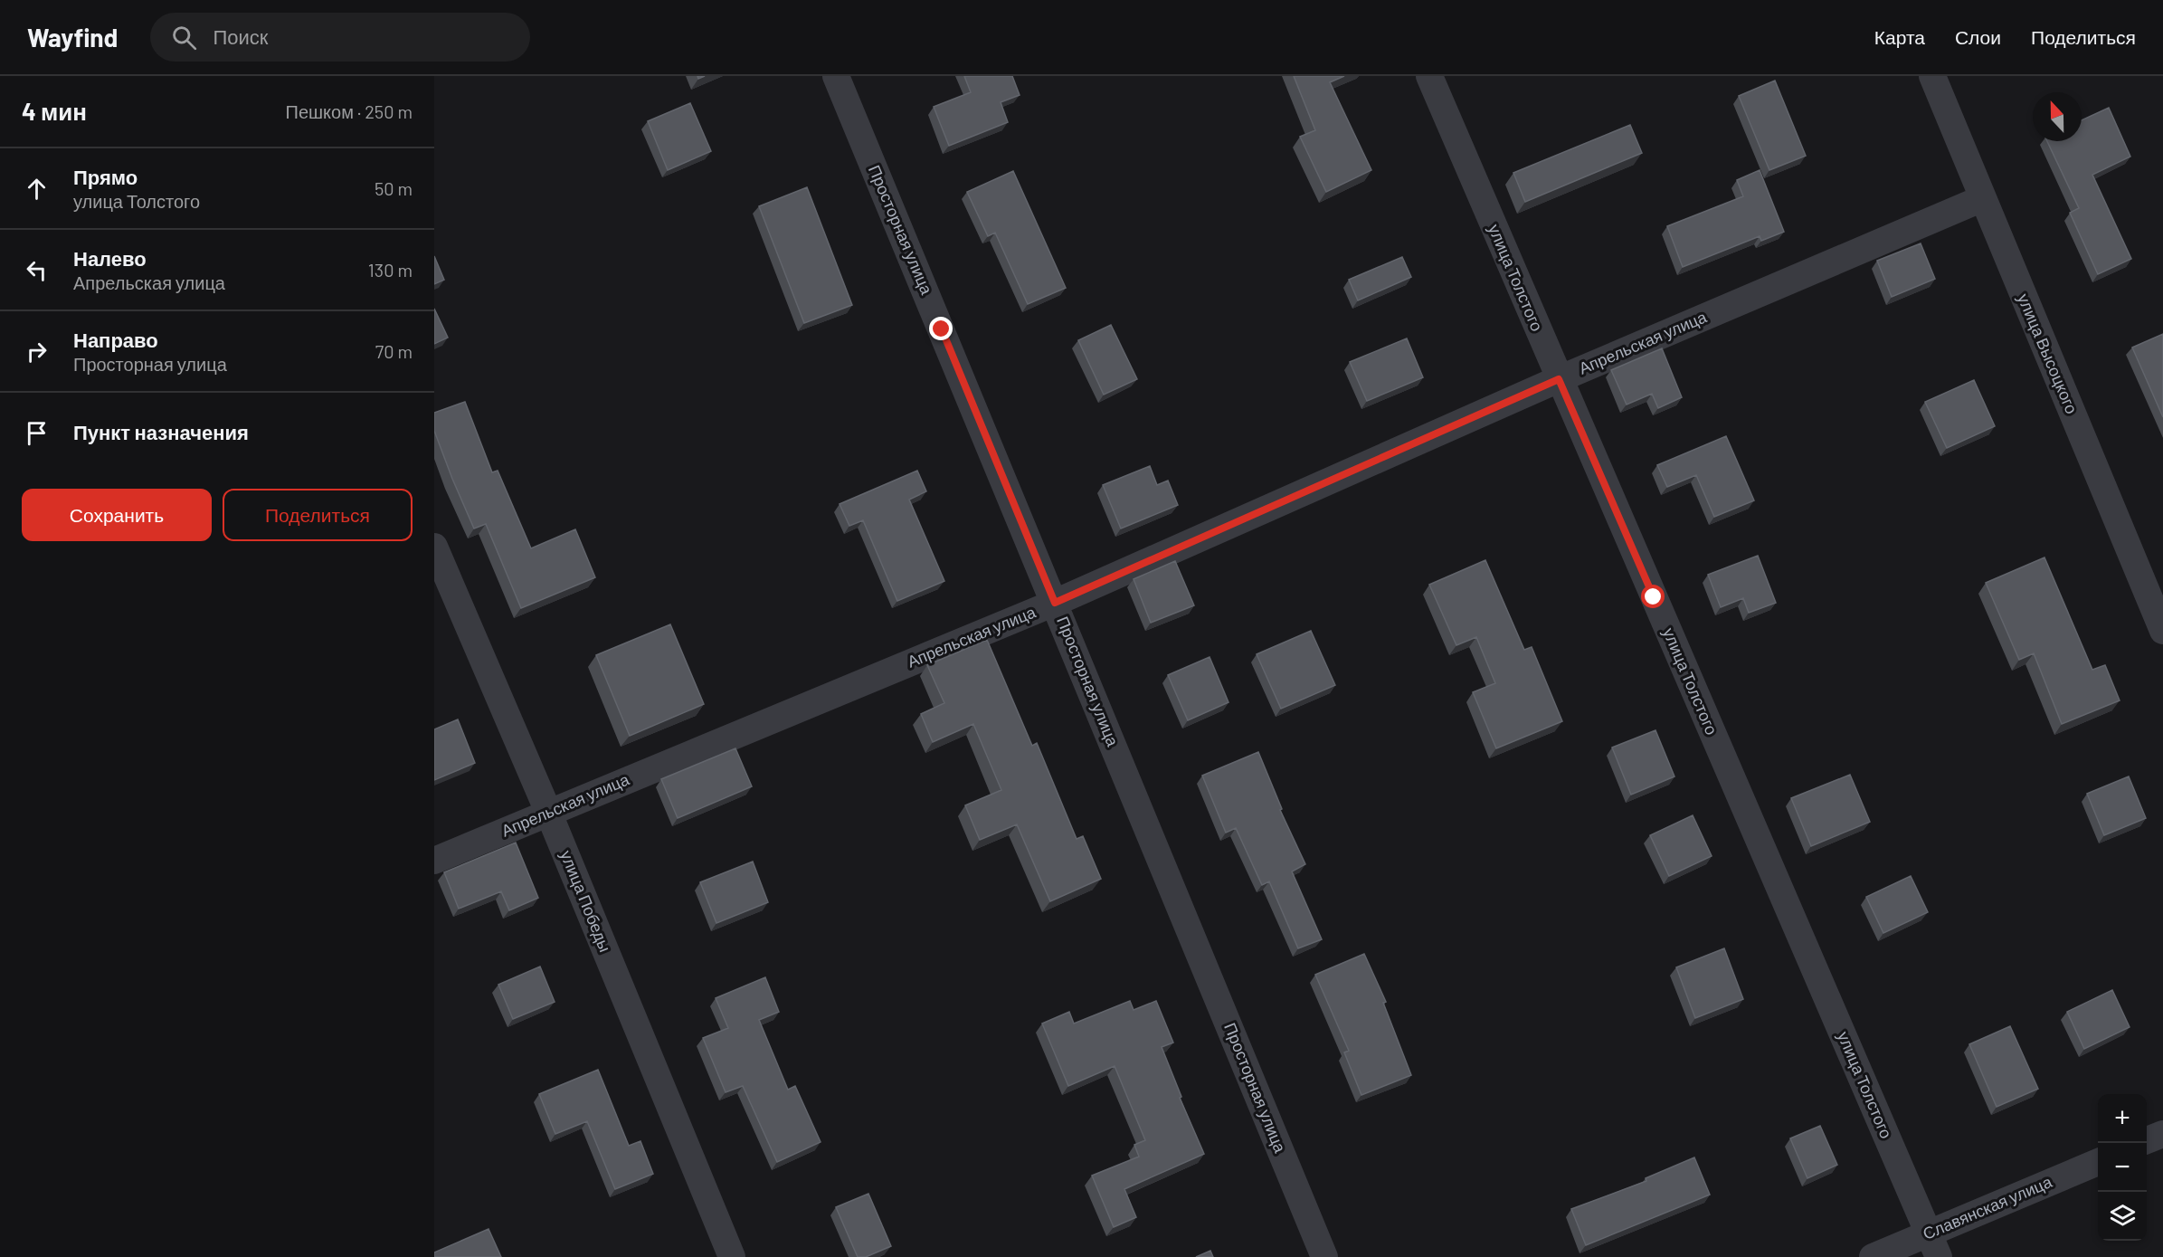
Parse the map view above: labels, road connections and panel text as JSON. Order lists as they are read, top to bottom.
{
  "streets": {
    "street": [
      "Просторная улица",
      "улица Толстого",
      "Апрельская улица",
      "улица Высоцкого",
      "улица Победы",
      "Славянская улица"
    ]
  },
  "crossings": [
    ["Просторная улица", "Апрельская улица"],
    ["улица Толстого", "Апрельская улица"],
    ["улица Толстого", "Славянская улица"],
    ["Апрельская улица", "улица Высоцкого"],
    ["Апрельская улица", "улица Победы"]
  ],
  "north": "top",
  "page": {
    "header": "Wayfind",
    "search": "Поиск",
    "nav": ["Карта", "Слои", "Поделиться"],
    "heading": ["4 мин", "Пешком · 250 m"],
    "list": [
      ["Прямо", "улица Толстого", "50 m"],
      ["Налево", "Апрельская улица", "130 m"],
      ["Направо", "Просторная улица", "70 m"],
      "Пункт назначения"
    ],
    "buttons": ["Сохранить", "Поделиться"],
    "map_buttons": ["+", "−"]
  }
}
